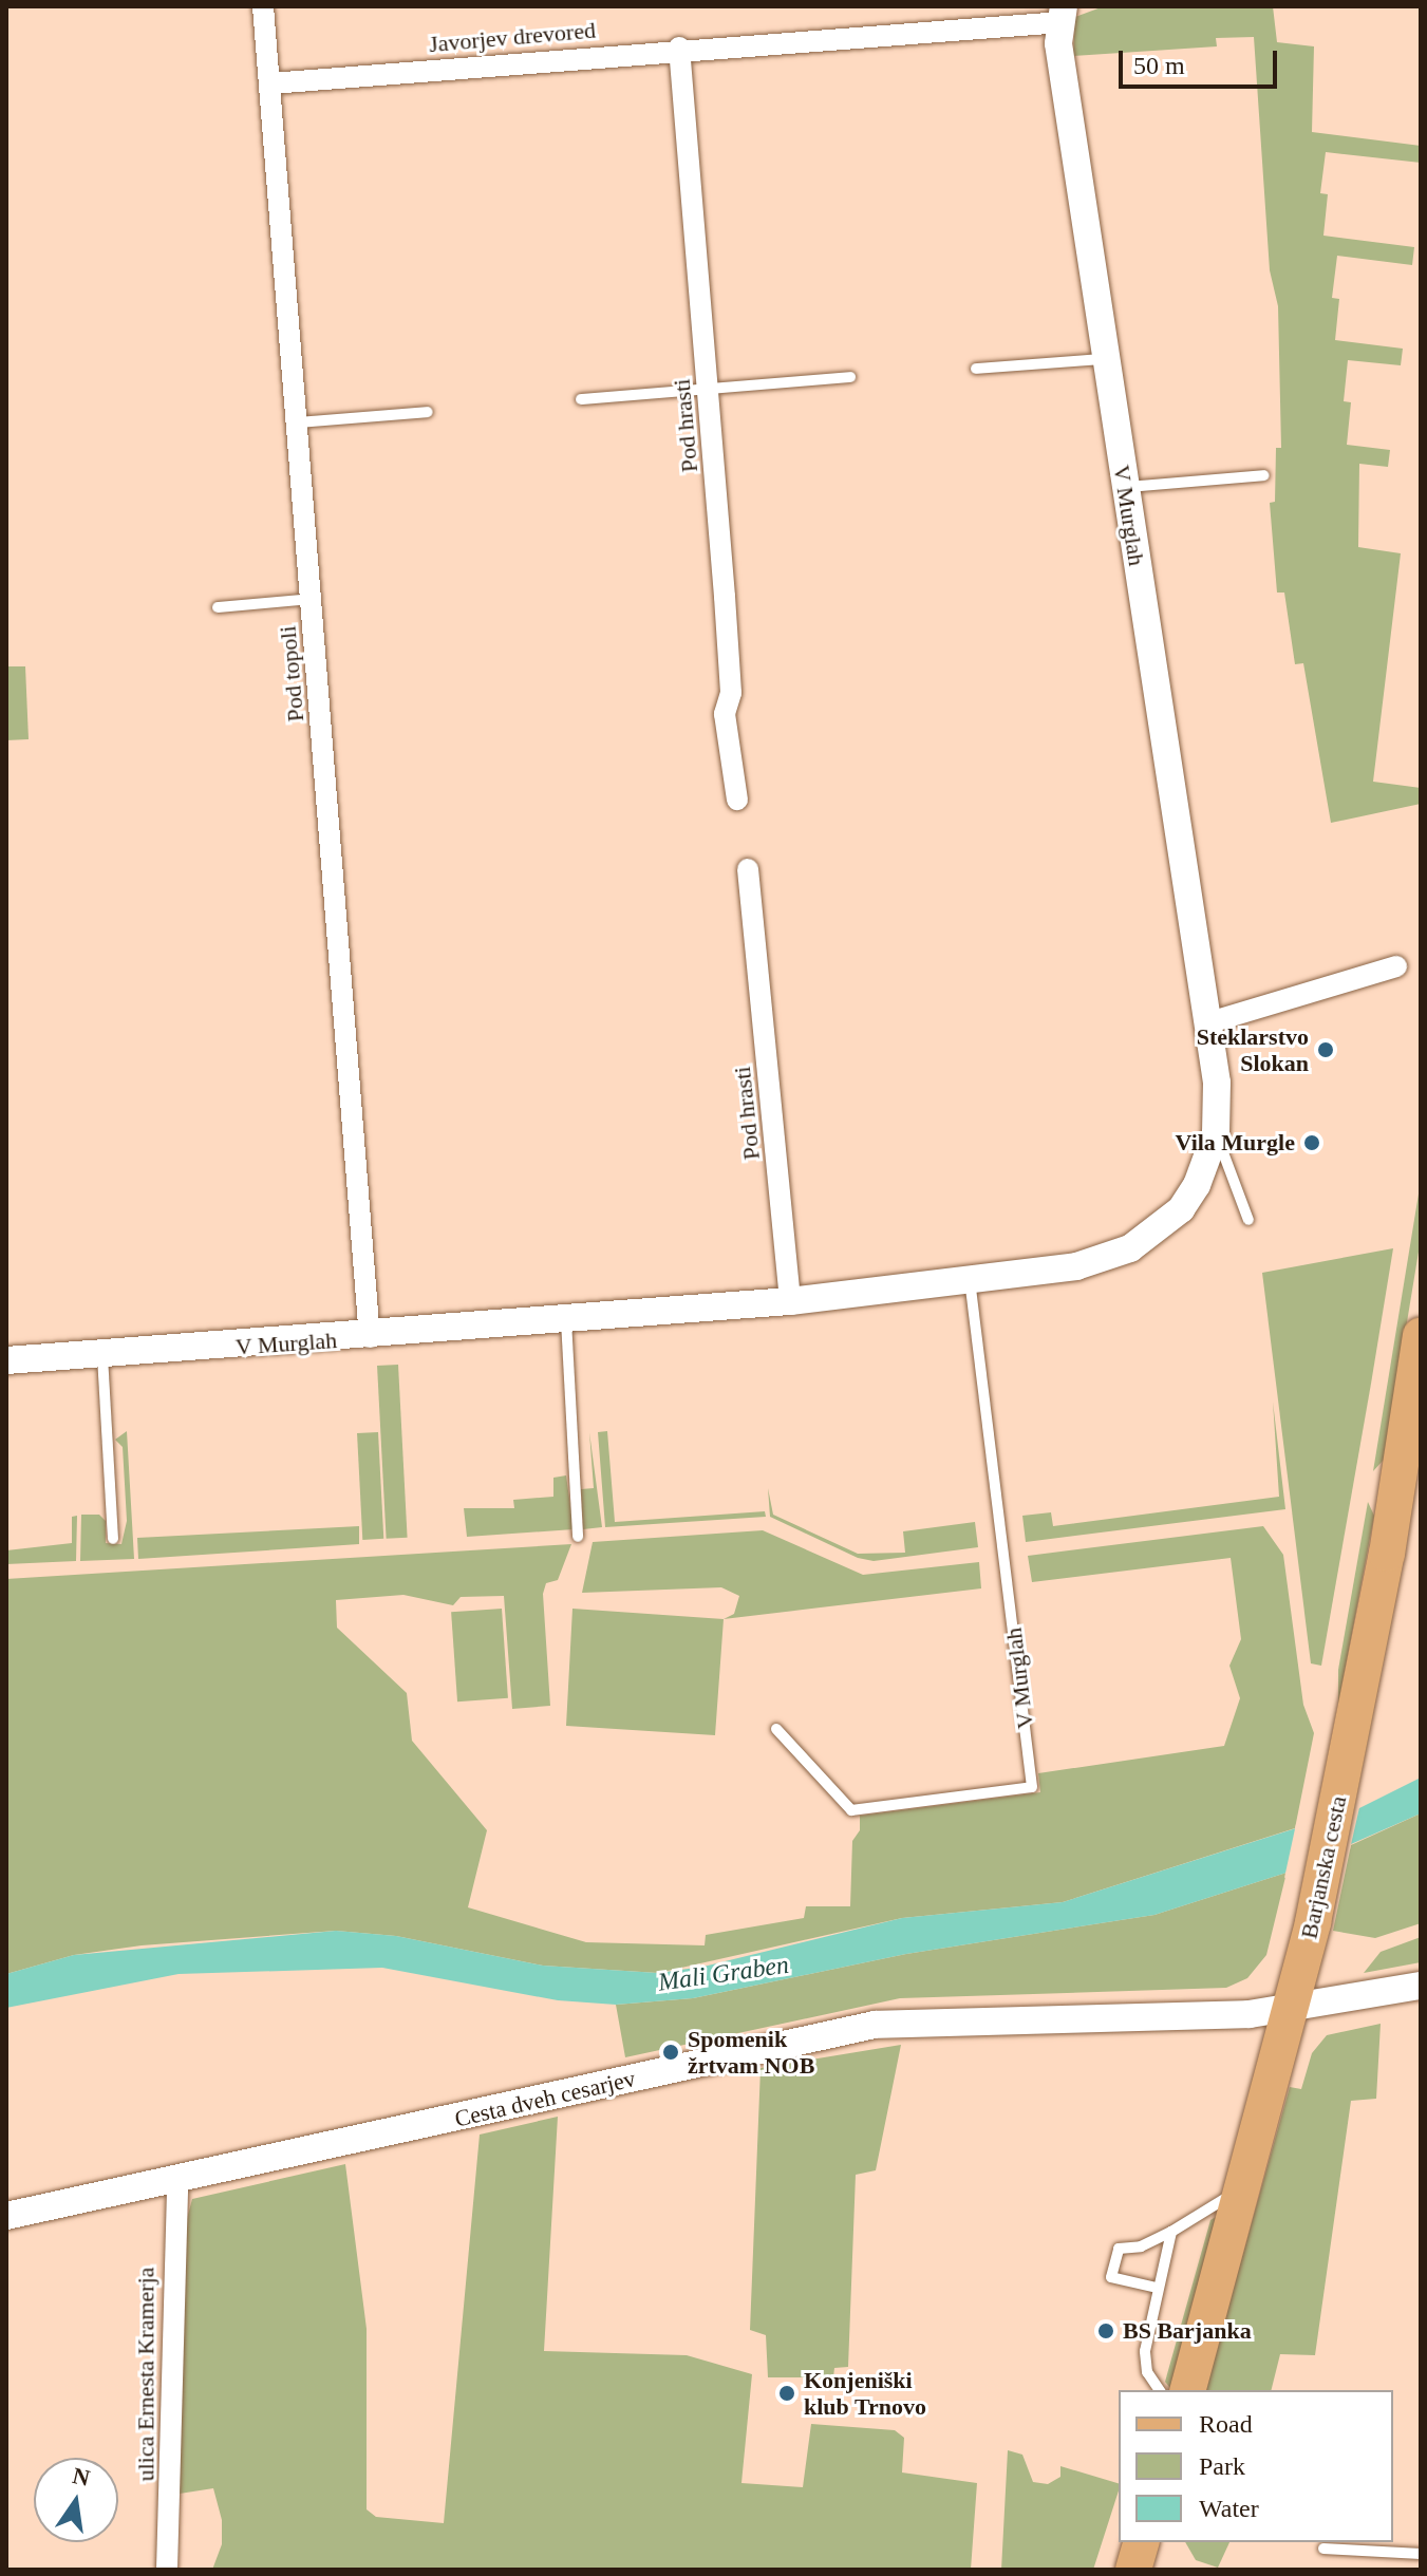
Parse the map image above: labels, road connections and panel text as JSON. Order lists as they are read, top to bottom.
{
  "streets": {
    "main road": ["Barjanska cesta"],
    "street": [
      "Javorjev drevored",
      "Pod hrasti",
      "V Murglah",
      "Pod topoli",
      "Cesta dveh cesarjev",
      "ulica Ernesta Kramerja"
    ]
  },
  "crossings": [
    ["Javorjev drevored", "Pod hrasti"],
    ["Javorjev drevored", "V Murglah"],
    ["Javorjev drevored", "Pod topoli"],
    ["Pod hrasti", "V Murglah"],
    ["V Murglah", "Pod topoli"],
    ["Barjanska cesta", "Cesta dveh cesarjev"],
    ["Cesta dveh cesarjev", "ulica Ernesta Kramerja"]
  ],
  "water": ["Mali Graben"],
  "places": [
    "Steklarstvo Slokan",
    "Vila Murgle",
    "Spomenik žrtvam NOB",
    "BS Barjanka",
    "Konjeniški klub Trnovo"
  ],
  "legend": ["Road", "Park", "Water"],
  "scale_bar": "50 m",
  "north": "top"
}
